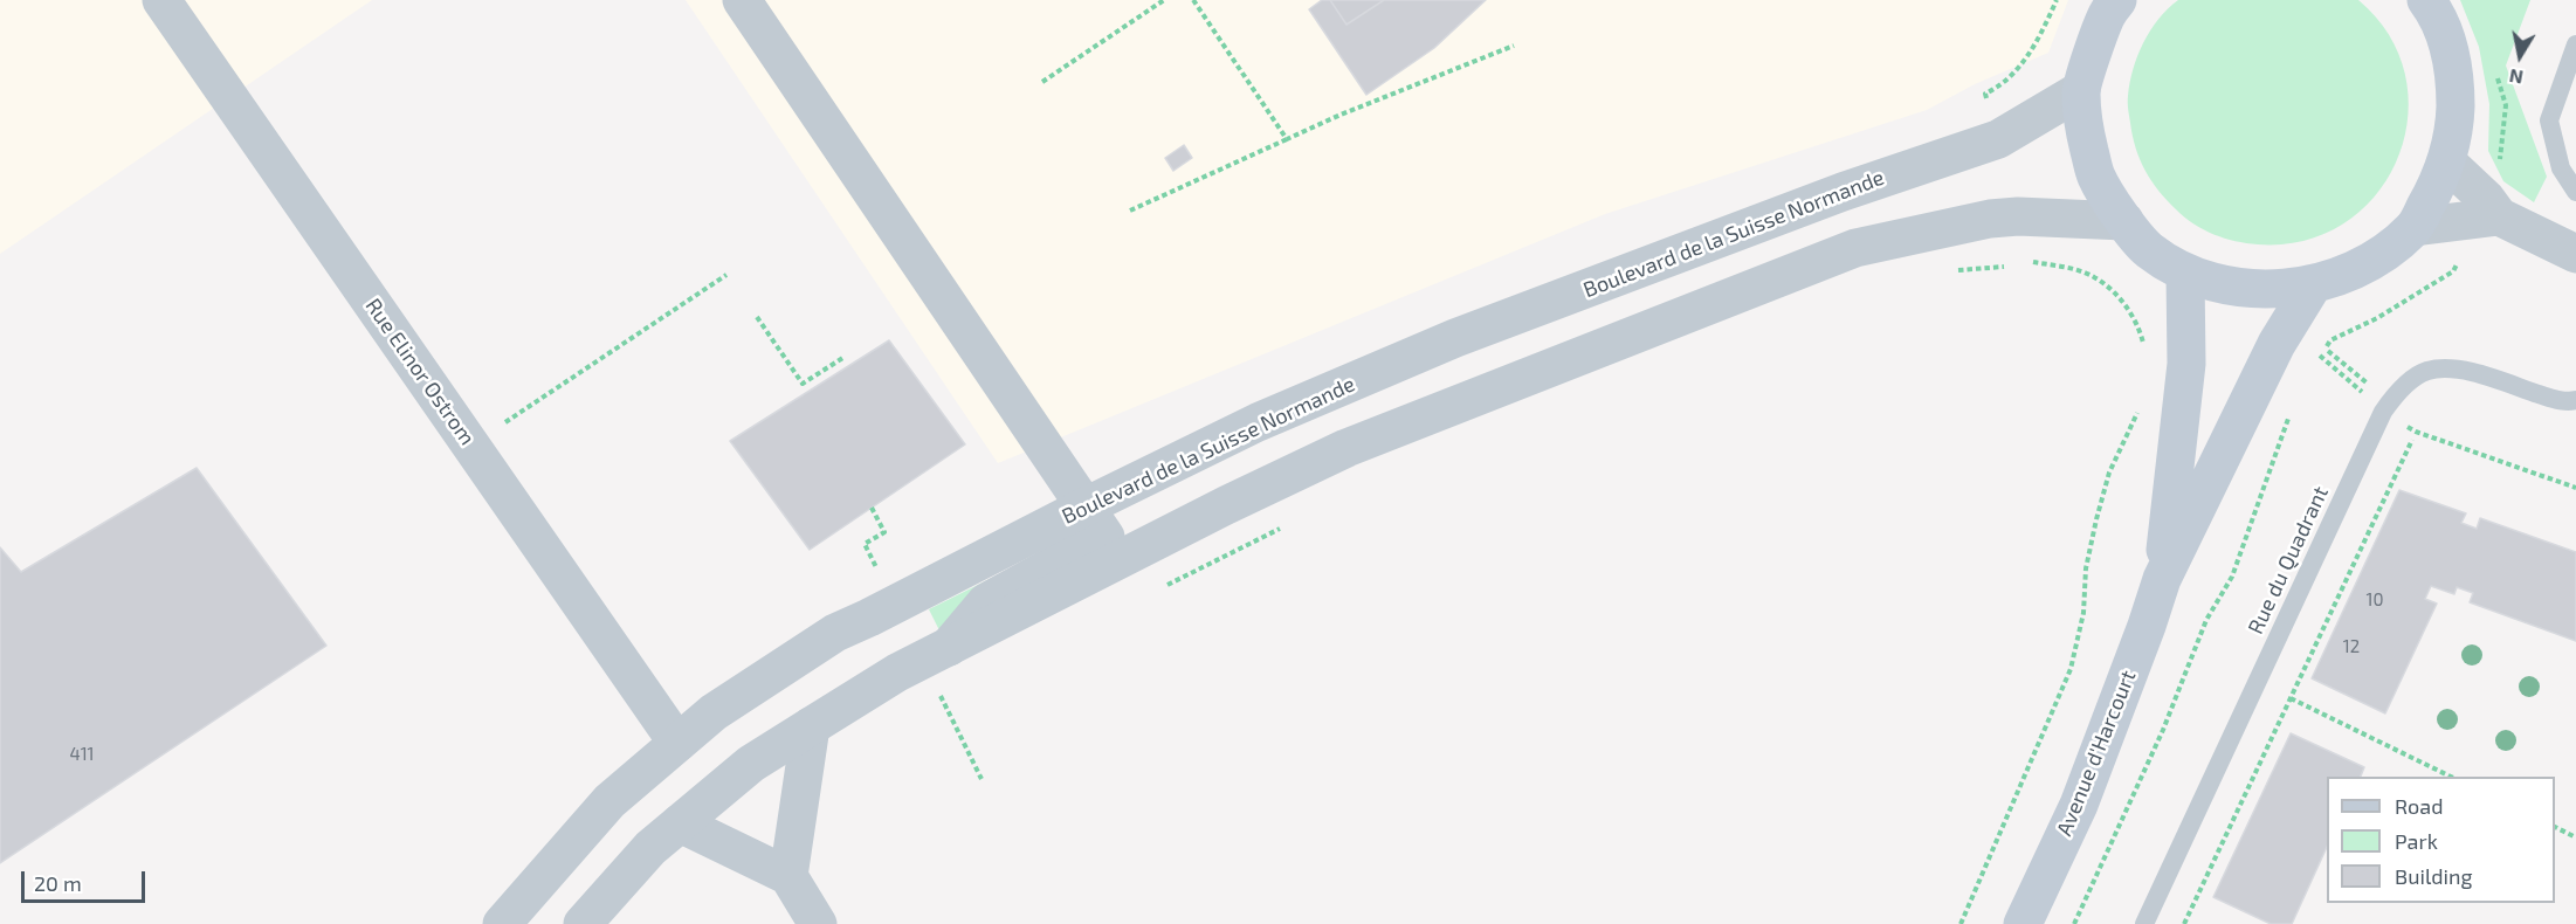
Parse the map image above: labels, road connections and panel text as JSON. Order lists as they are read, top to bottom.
{
  "streets": {
    "main road": ["Avenue d'Harcourt"],
    "street": ["Boulevard de la Suisse Normande", "Rue Elinor Ostrom"],
    "lane": ["Rue du Quadrant"]
  },
  "crossings": [
    ["Boulevard de la Suisse Normande", "Rue Elinor Ostrom"]
  ],
  "house_numbers": ["10", "12", "411"],
  "legend": ["Road", "Park", "Building"],
  "scale_bar": "20 m",
  "north": "bottom"
}
